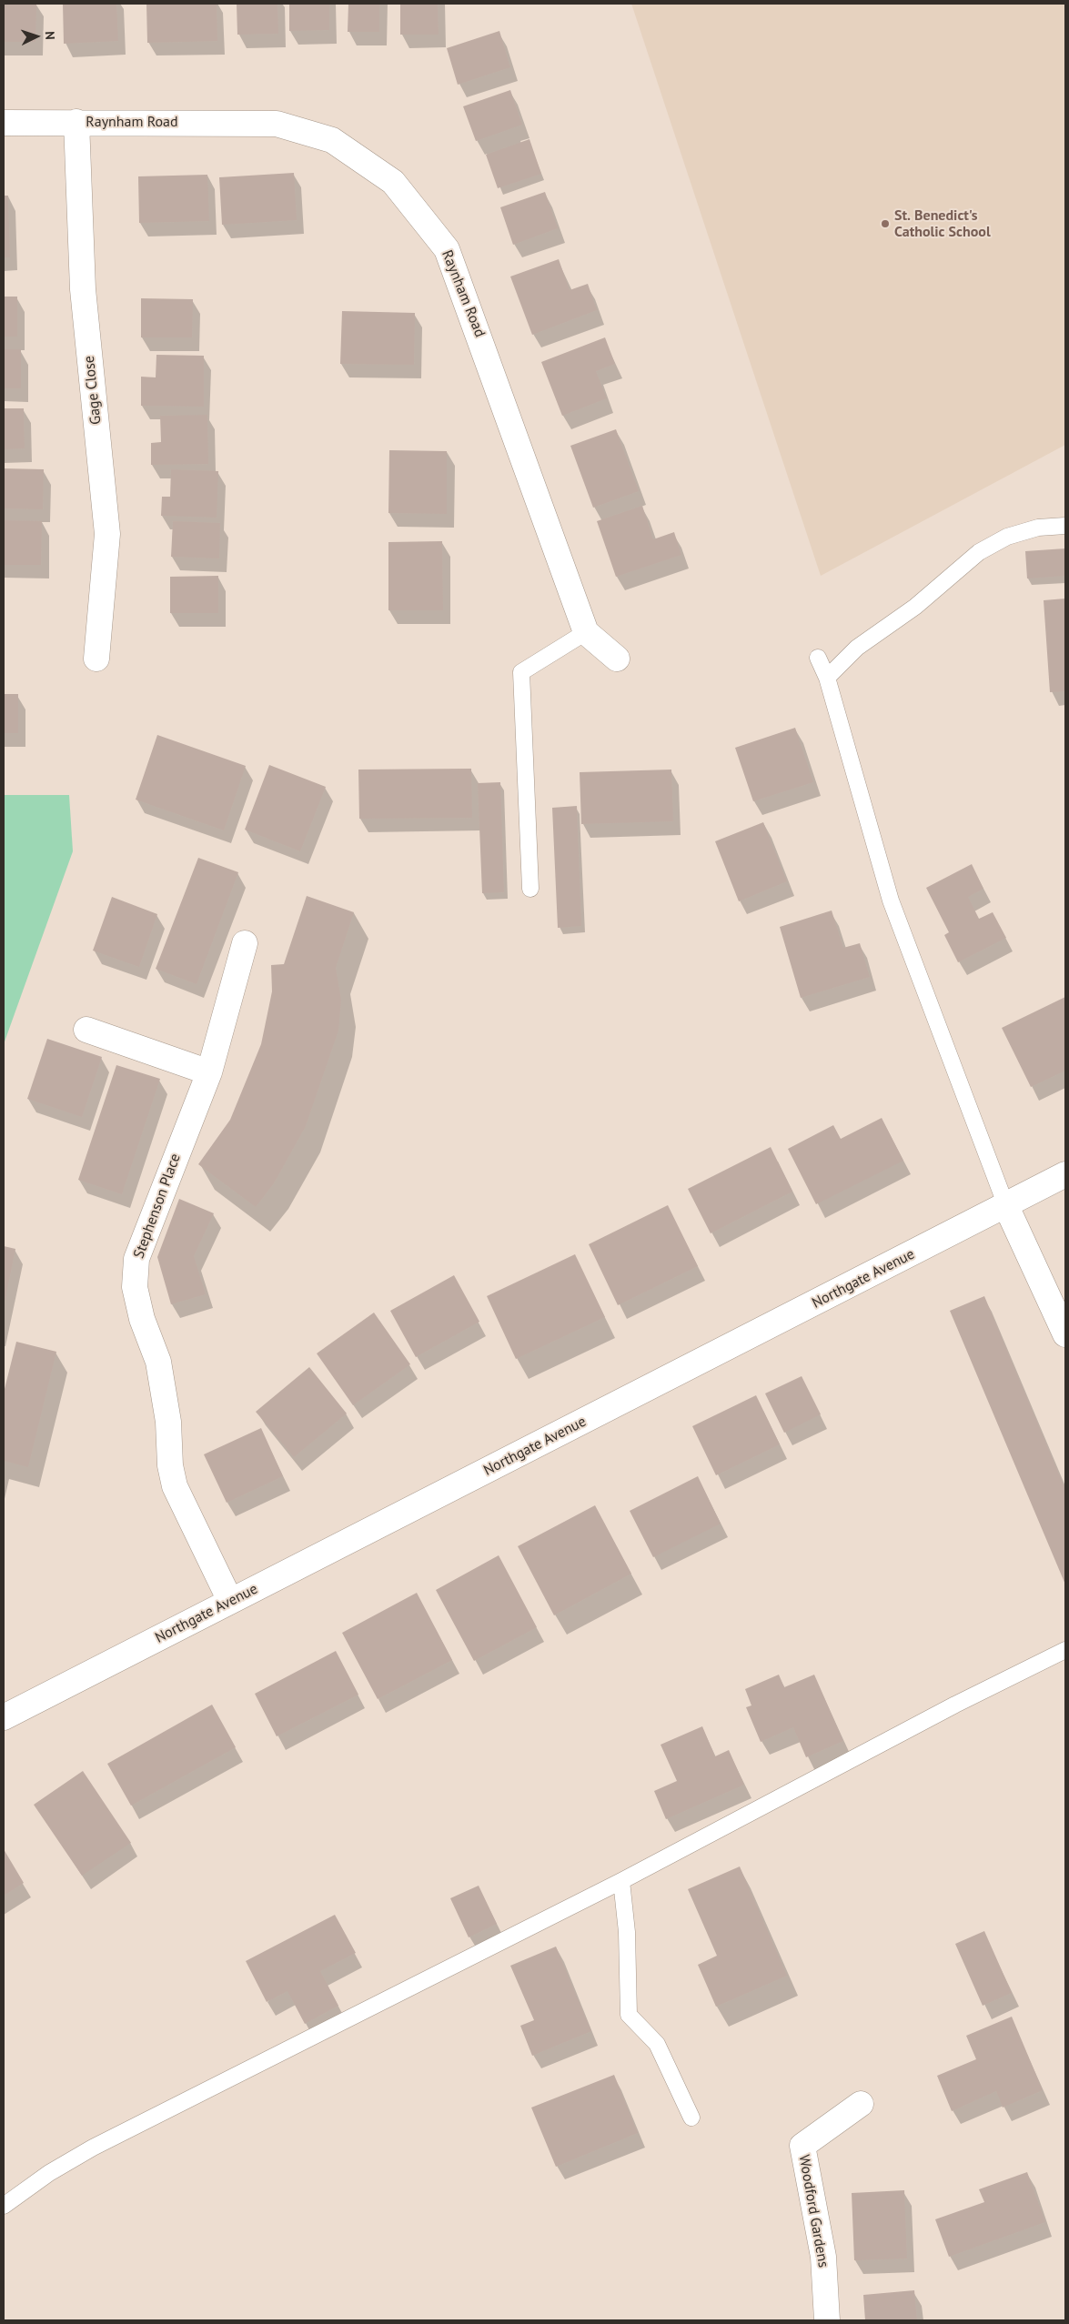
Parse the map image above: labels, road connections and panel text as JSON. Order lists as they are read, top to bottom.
{
  "streets": {
    "street": [
      "Raynham Road",
      "Gage Close",
      "Stephenson Place",
      "Northgate Avenue",
      "Woodford Gardens"
    ]
  },
  "crossings": [
    ["Raynham Road", "Gage Close"],
    ["Stephenson Place", "Northgate Avenue"]
  ],
  "places": ["St. Benedict's Catholic School"],
  "north": "right"
}
